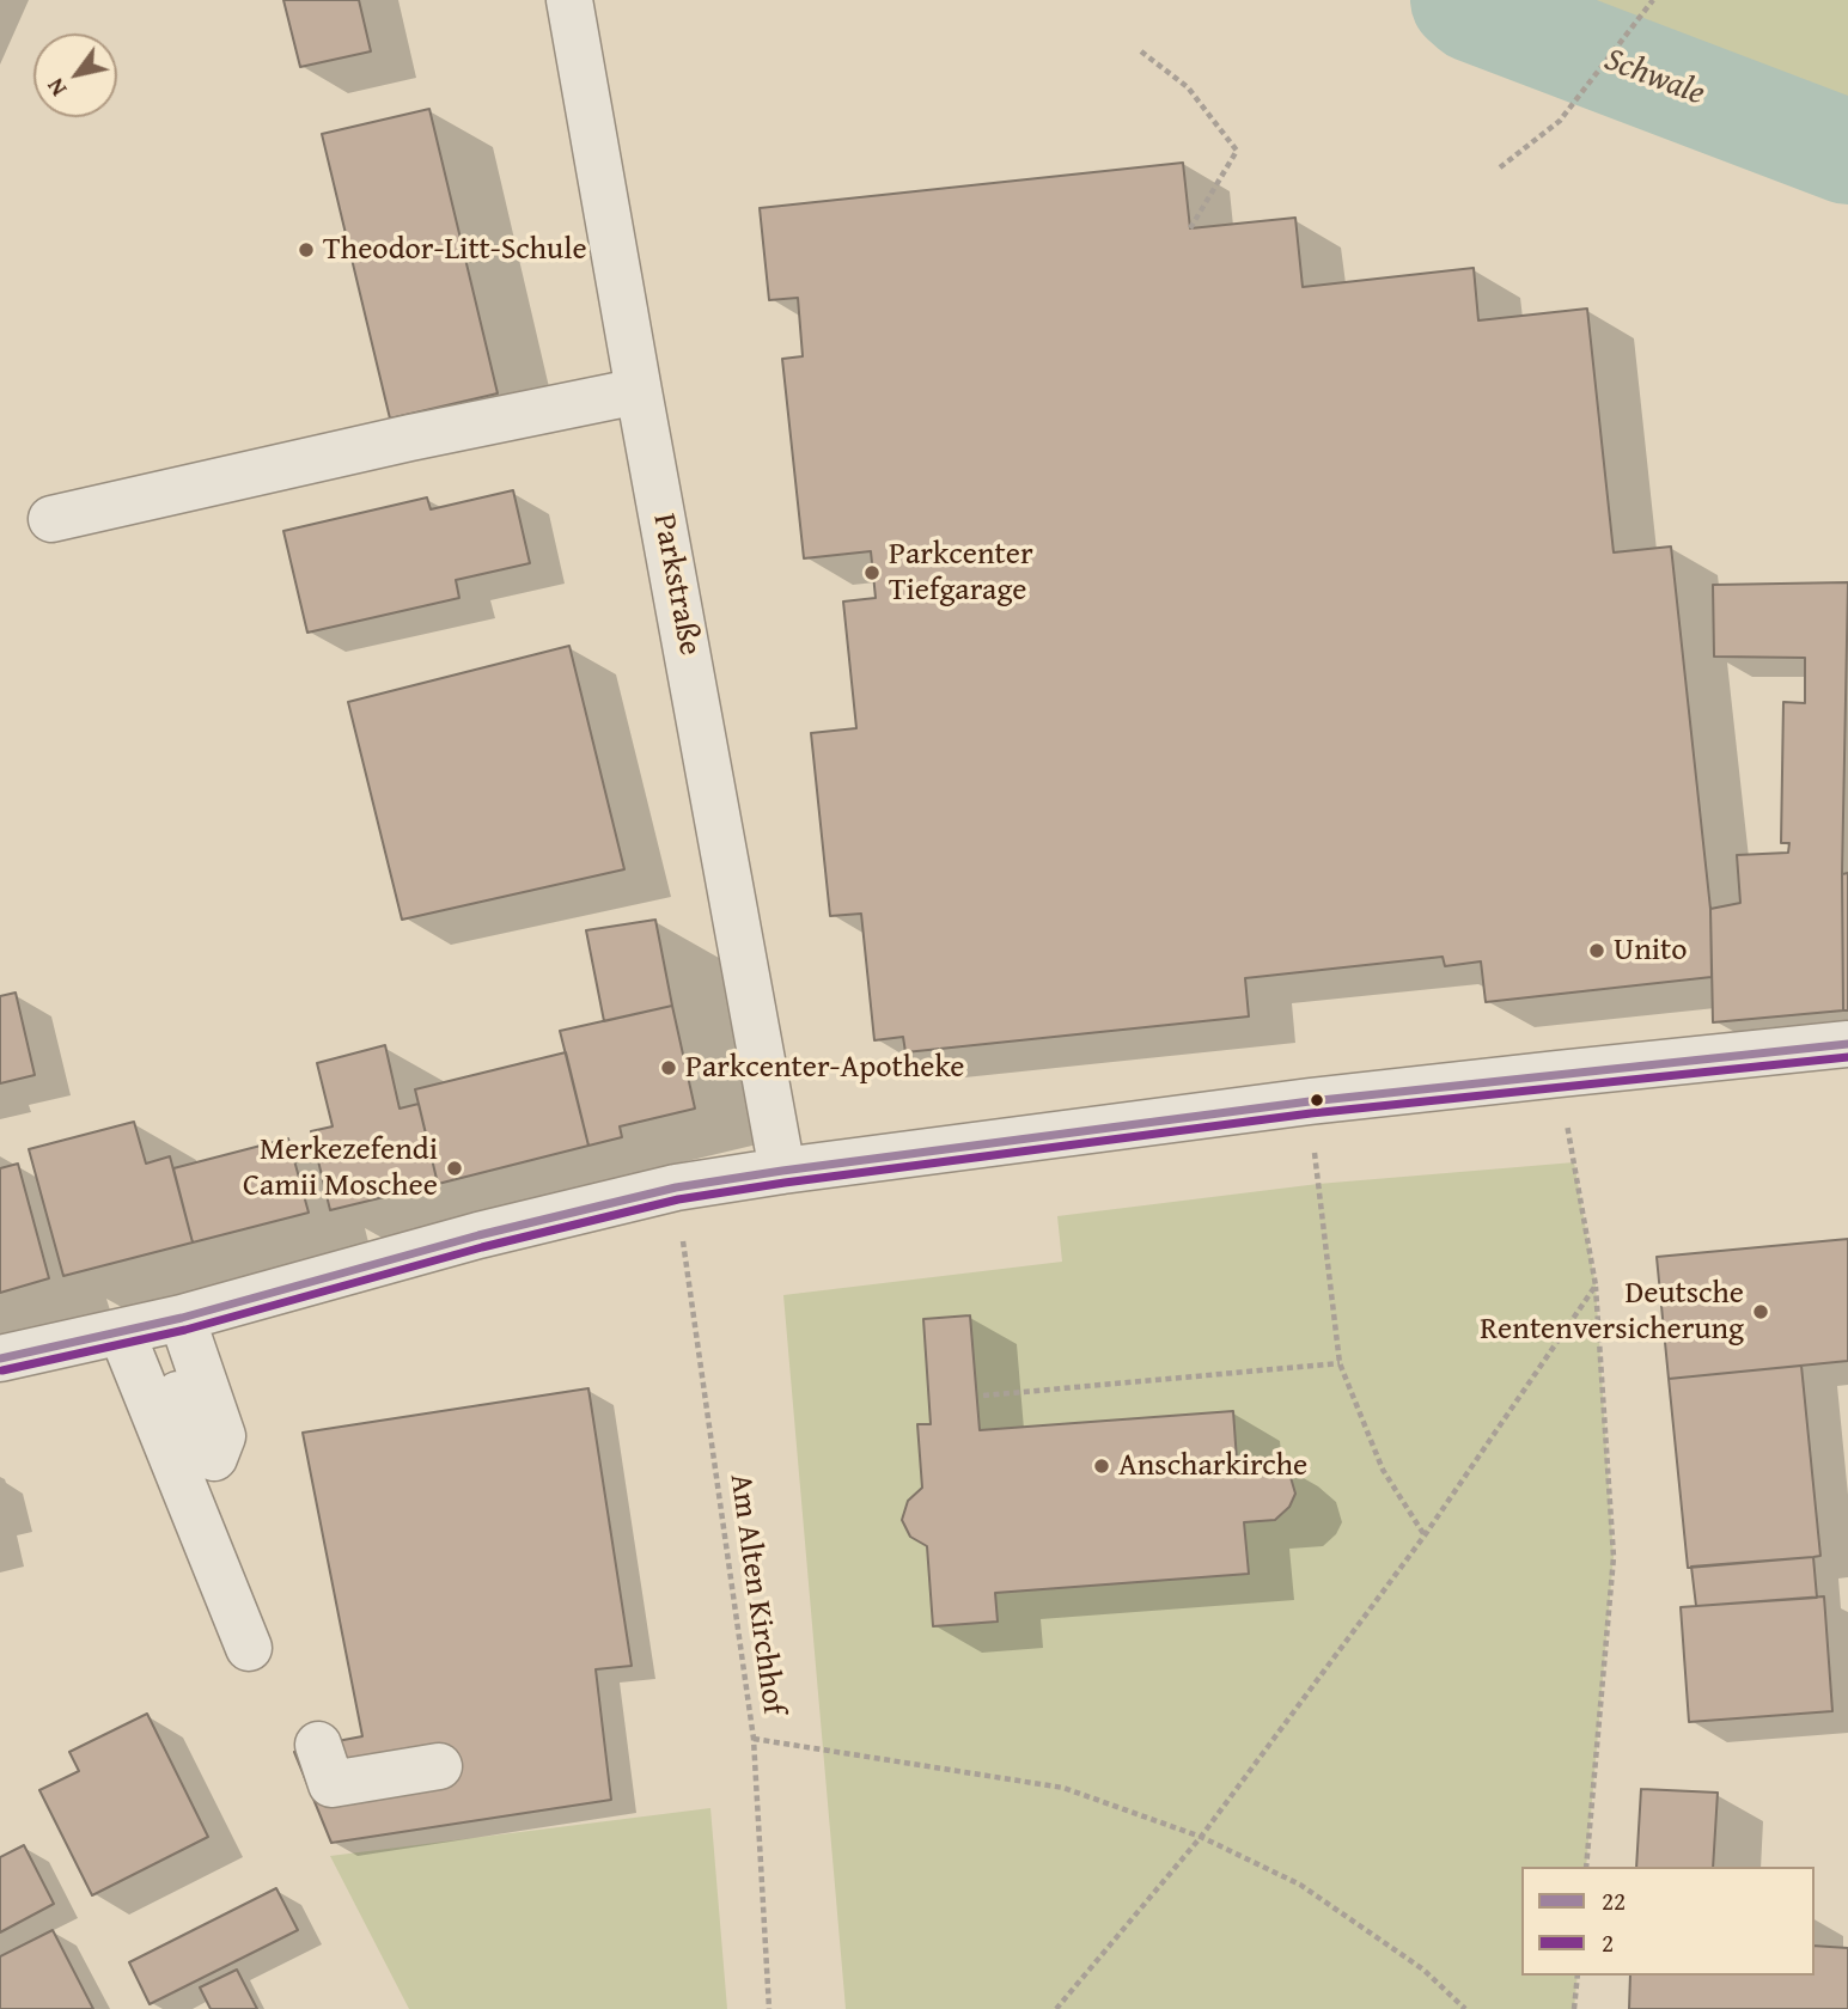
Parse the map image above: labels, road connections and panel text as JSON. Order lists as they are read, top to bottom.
{
  "streets": {
    "street": ["Parkstraße"],
    "path": ["Am Alten Kirchhof"]
  },
  "water": ["Schwale"],
  "places": [
    "Theodor-Litt-Schule",
    "Parkcenter Tiefgarage",
    "Unito",
    "Parkcenter-Apotheke",
    "Merkezefendi Camii Moschee",
    "Deutsche Rentenversicherung",
    "Anscharkirche"
  ],
  "lines": ["transit line 22", "transit line 2"],
  "legend": ["22", "2"],
  "north": "bottom left"
}
